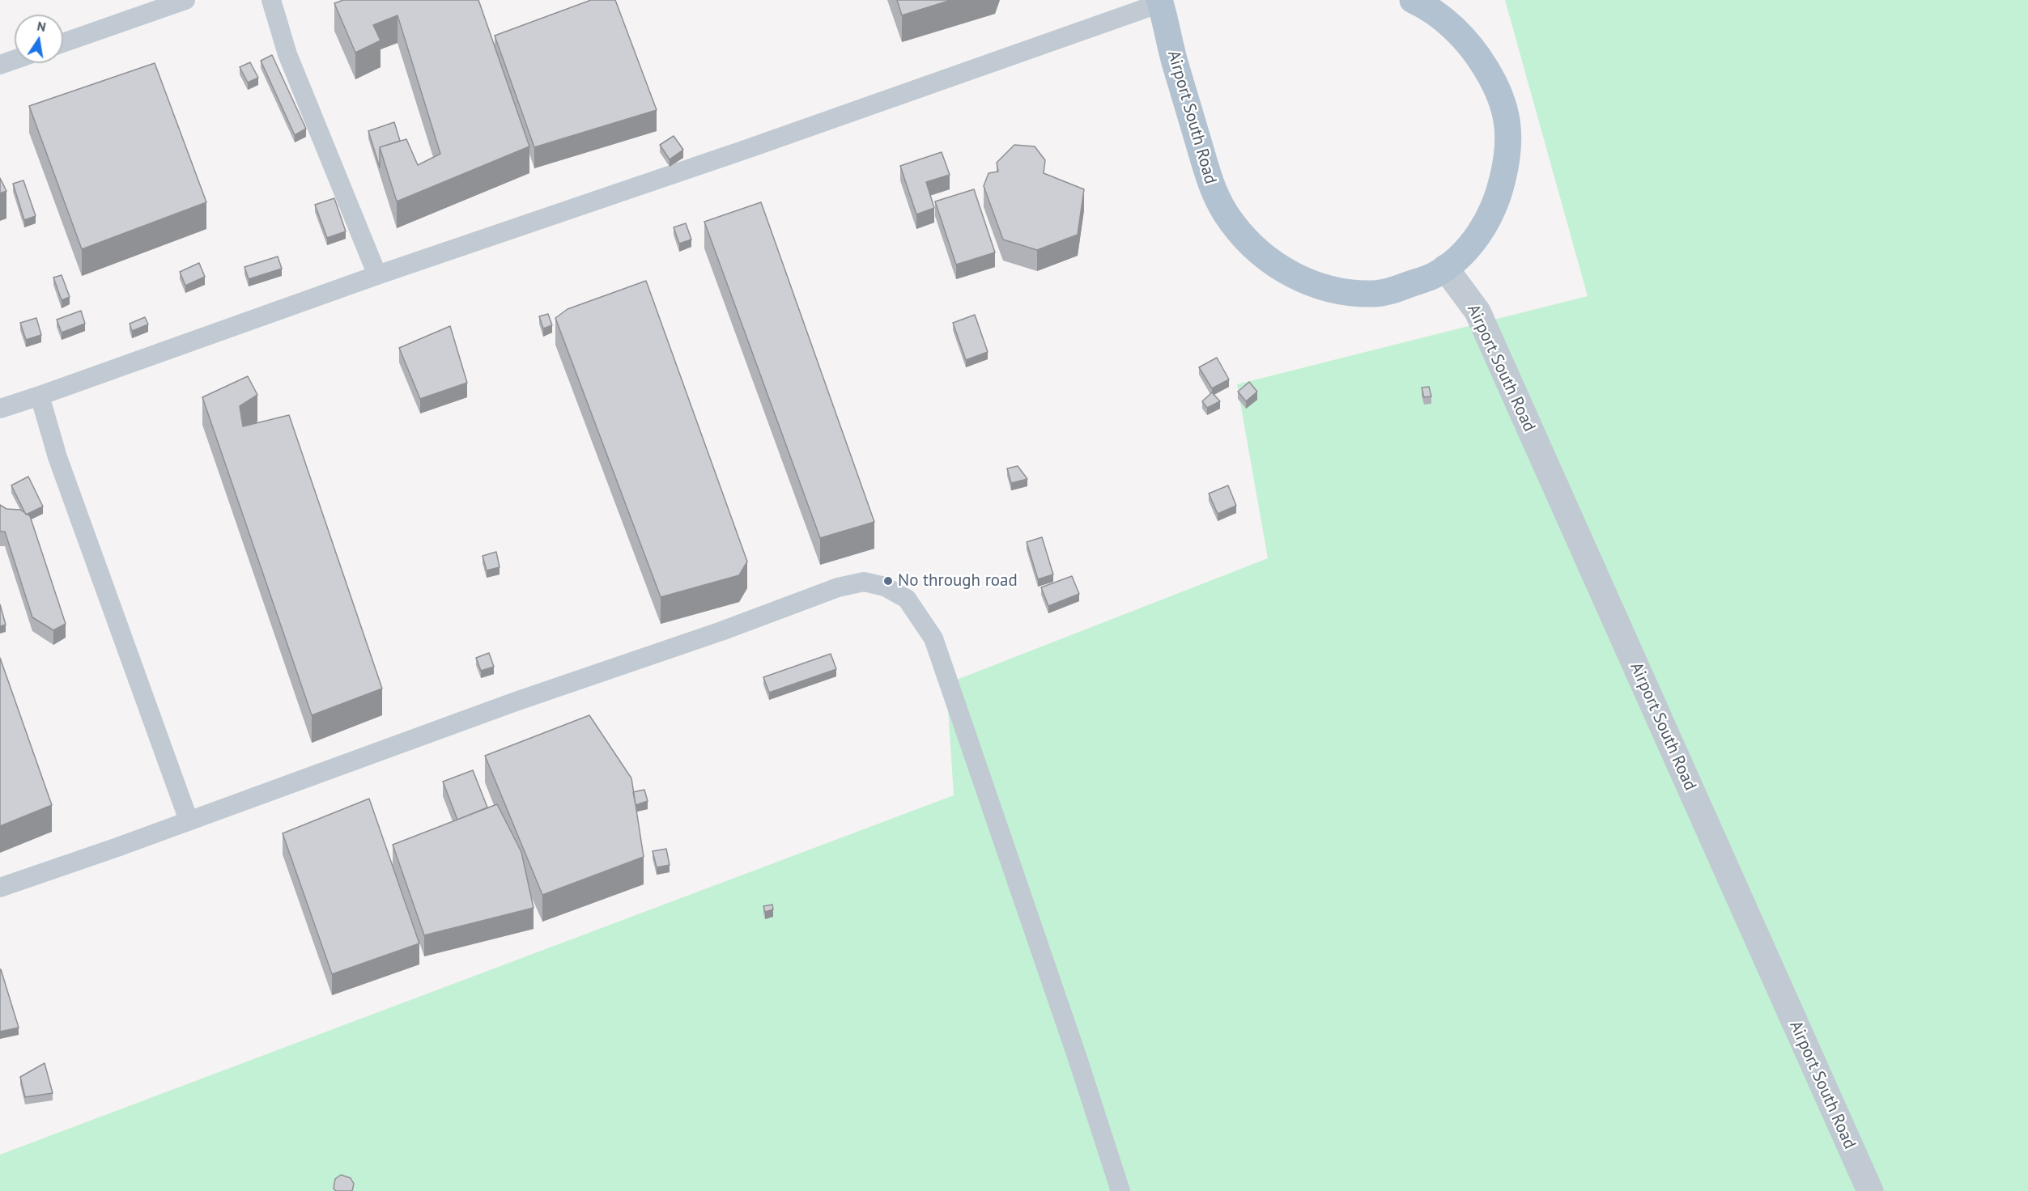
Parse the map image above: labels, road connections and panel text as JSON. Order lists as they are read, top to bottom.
{
  "streets": {
    "main road": ["Airport South Road"]
  },
  "places": ["No through road"],
  "north": "top"
}
